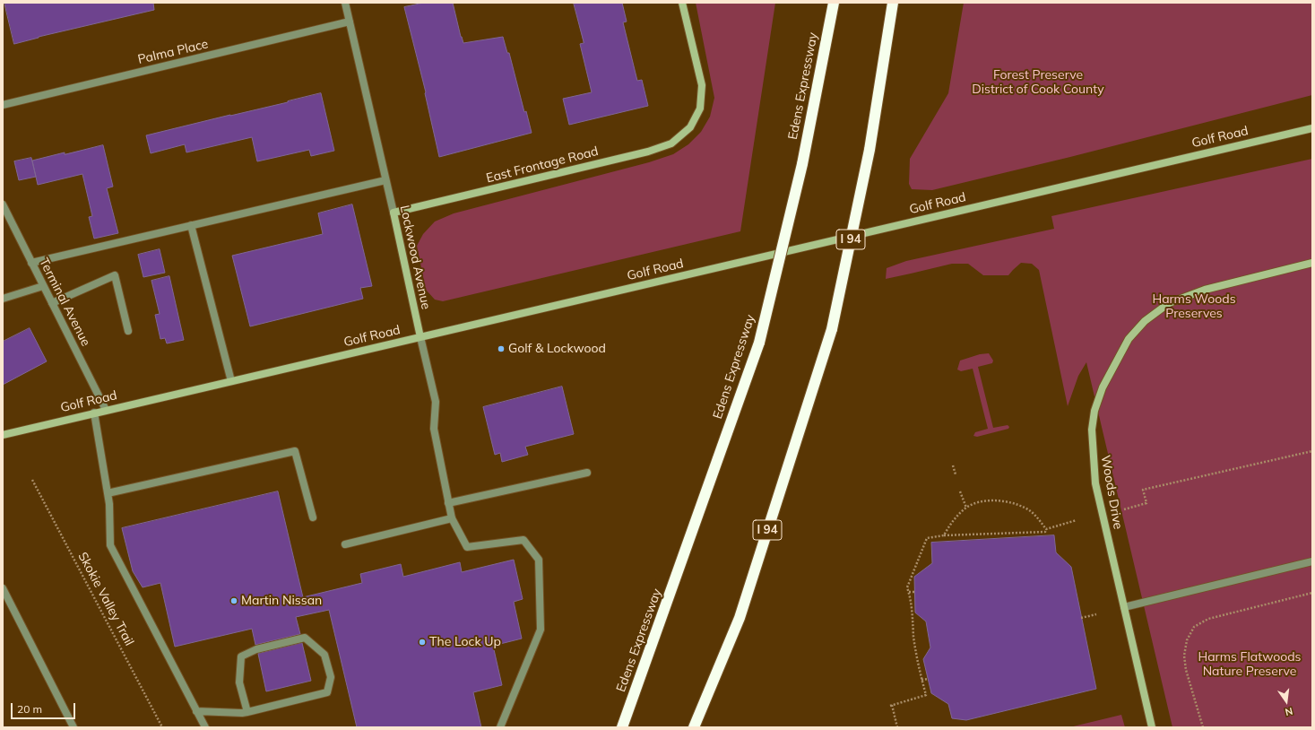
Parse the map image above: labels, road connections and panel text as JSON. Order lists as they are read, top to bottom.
{
  "streets": {
    "highway": ["Edens Expressway", "I 94"],
    "main road": [
      "Golf Road",
      "East Frontage Road",
      "Lockwood Avenue",
      "Woods Drive"
    ],
    "street": ["Palma Place", "Terminal Avenue"],
    "path": ["Skokie Valley Trail"]
  },
  "crossings": [
    ["Palma Place", "Lockwood Avenue"],
    ["Golf Road", "Lockwood Avenue"],
    ["Golf Road", "Terminal Avenue"],
    ["East Frontage Road", "Lockwood Avenue"]
  ],
  "parks": ["Forest Preserve District of Cook County", "Harms Woods Preserves", "Harms Flatwoods Nature Preserve"],
  "places": ["Golf & Lockwood", "Martin Nissan", "The Lock Up"],
  "scale_bar": "20 m",
  "north": "bottom"
}
